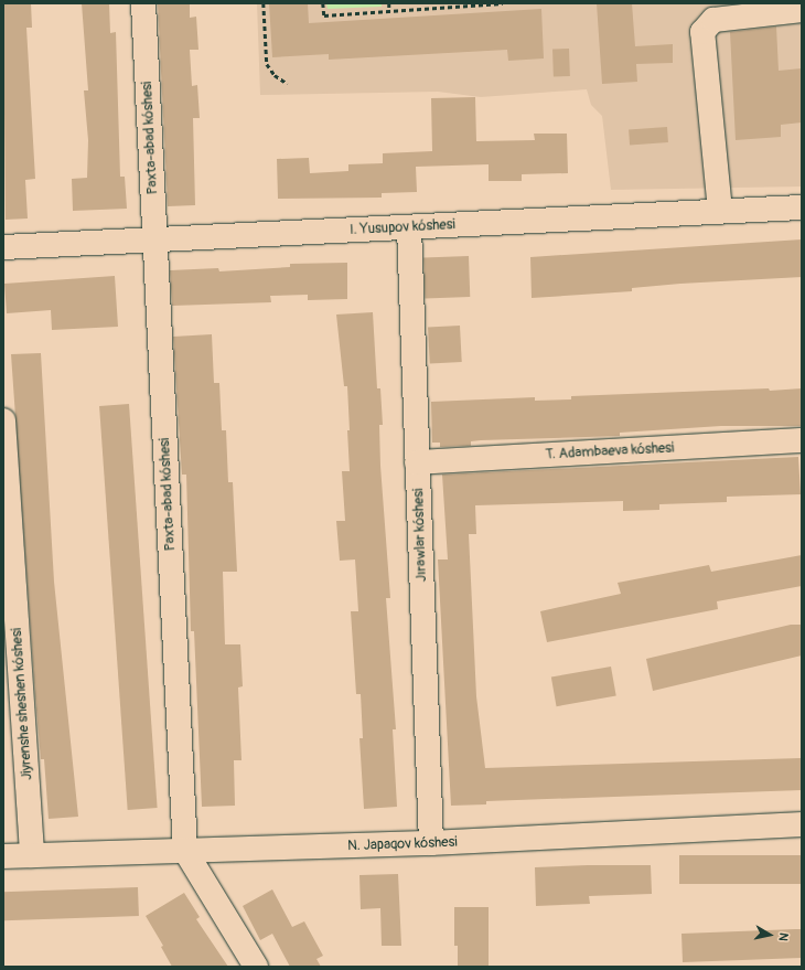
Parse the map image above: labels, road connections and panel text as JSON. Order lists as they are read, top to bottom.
{
  "streets": {
    "street": [
      "Paxta-abad kóshesi",
      "I. Yusupov kóshesi",
      "T. Adambaeva kóshesi",
      "Jırawlar kóshesi",
      "Jiyrenshe sheshen kóshesi",
      "N. Japaqov kóshesi"
    ]
  },
  "crossings": [
    ["Paxta-abad kóshesi", "I. Yusupov kóshesi"],
    ["Paxta-abad kóshesi", "N. Japaqov kóshesi"],
    ["I. Yusupov kóshesi", "Jırawlar kóshesi"],
    ["T. Adambaeva kóshesi", "Jırawlar kóshesi"],
    ["Jırawlar kóshesi", "N. Japaqov kóshesi"],
    ["Jiyrenshe sheshen kóshesi", "N. Japaqov kóshesi"]
  ],
  "north": "right"
}
